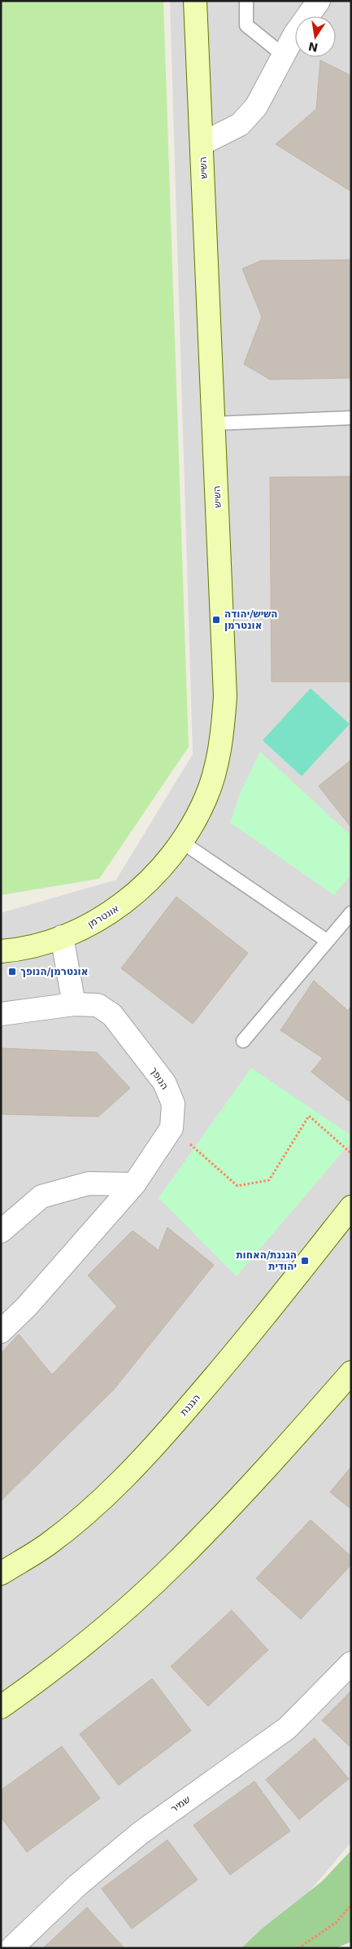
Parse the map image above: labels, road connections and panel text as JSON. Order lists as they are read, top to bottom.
{
  "streets": {
    "street": [
      "השיש",
      "אונטרמן",
      "הנופך",
      "הגננת",
      "שמיר"
    ]
  },
  "crossings": [
    ["השיש", "אונטרמן"]
  ],
  "places": {
    "transit": ["השיש/יהודה אונטרמן", "אונטרמן/הנופך", "הגננת/האחות יהודית"]
  },
  "north": "bottom"
}
